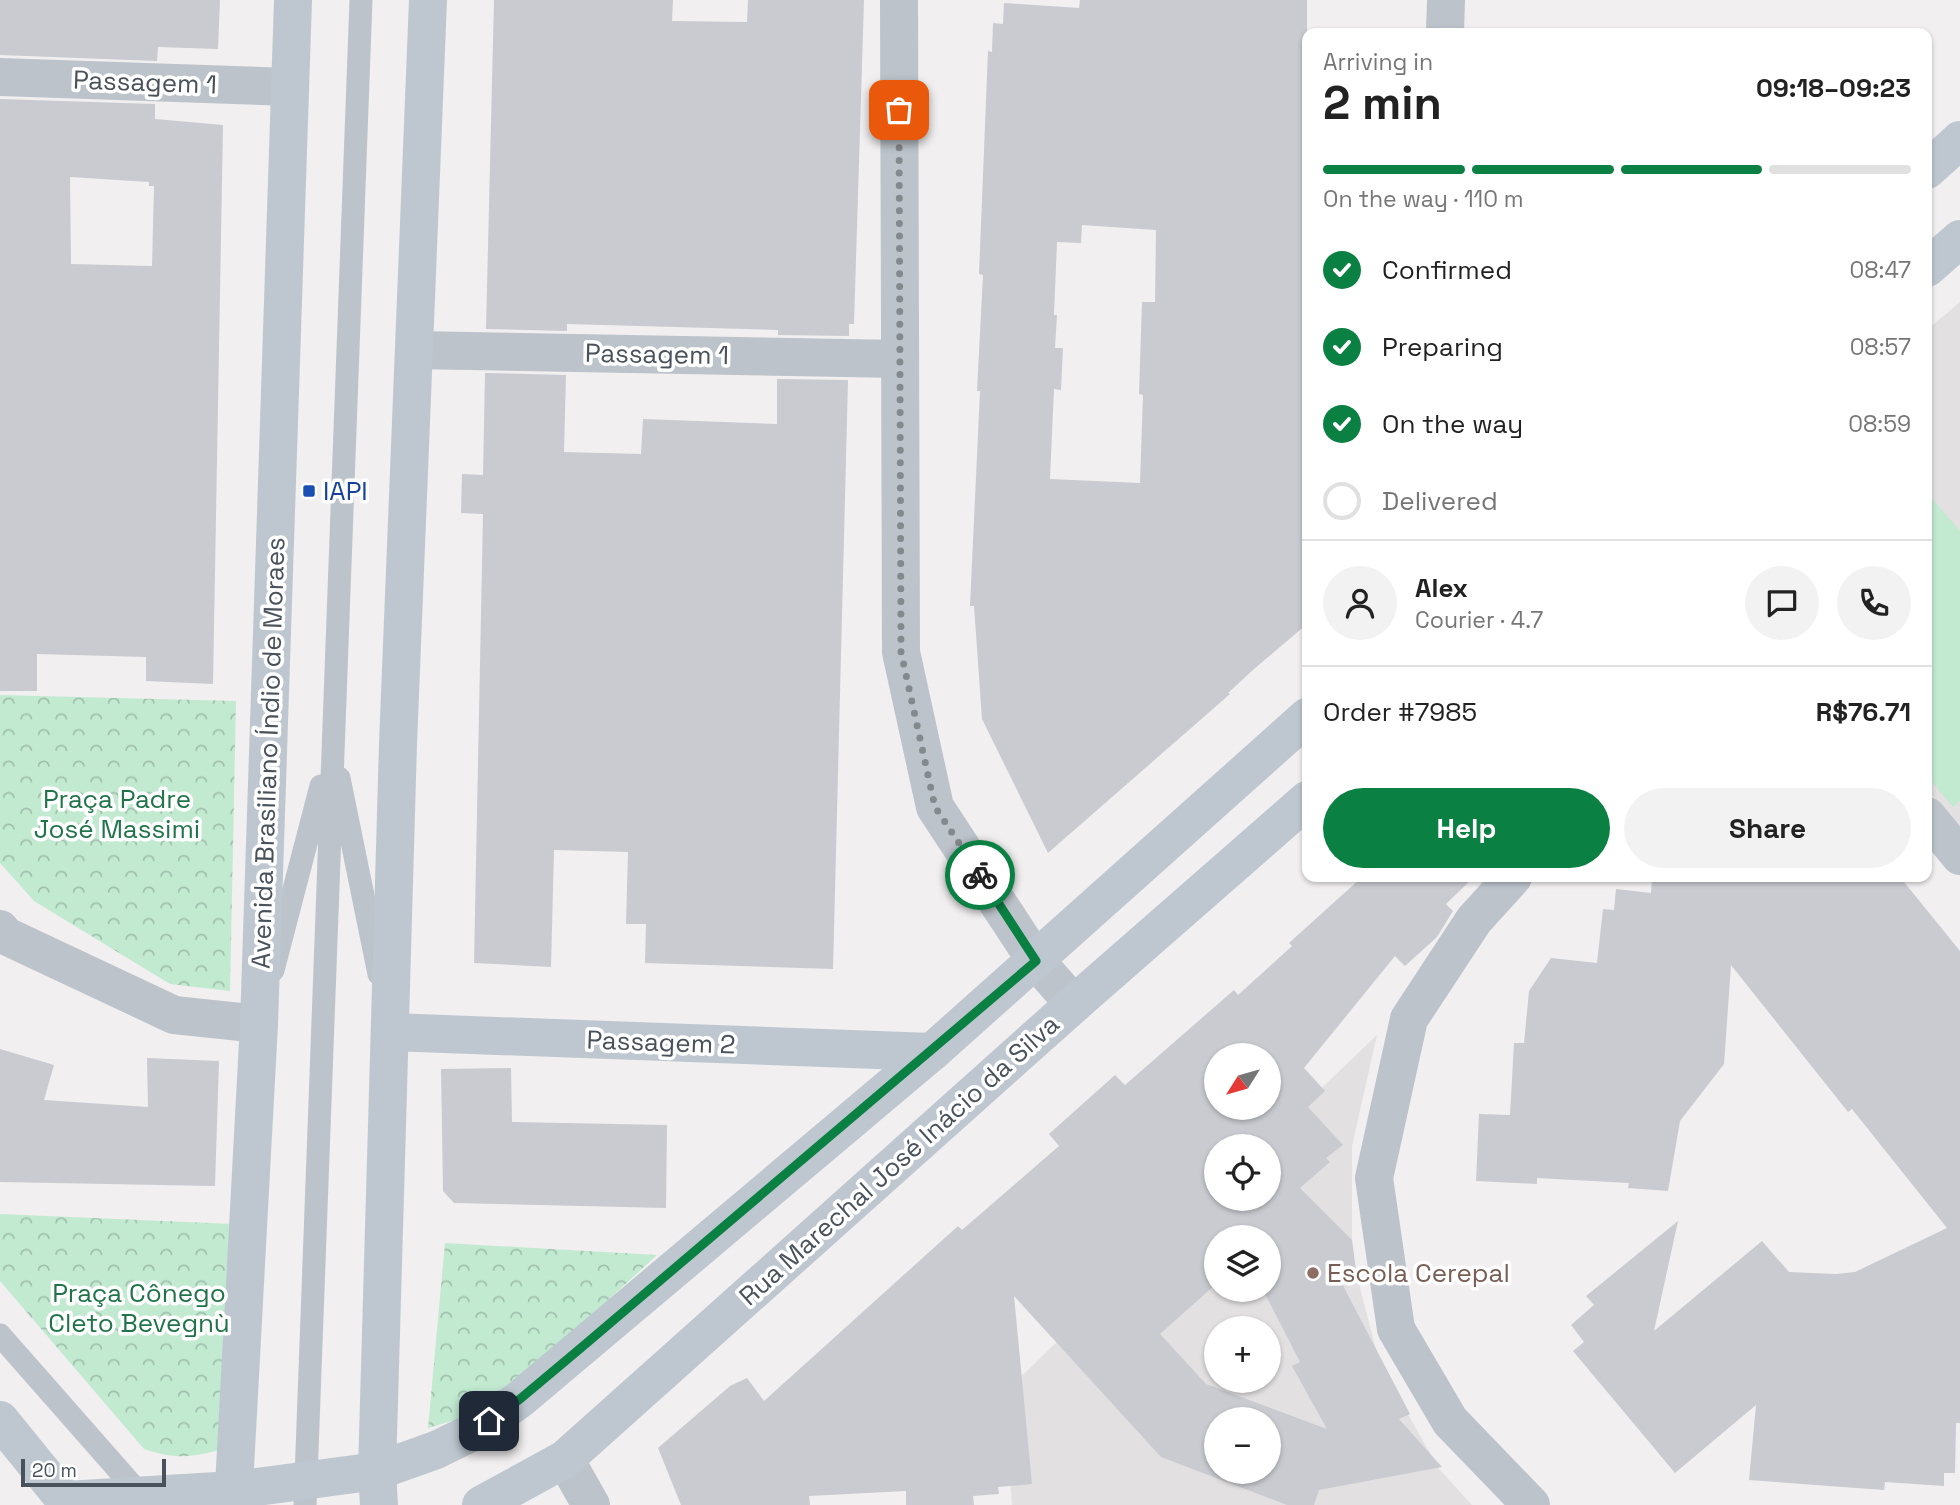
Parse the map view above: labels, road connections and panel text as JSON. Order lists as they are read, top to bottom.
{
  "streets": {
    "main road": ["Avenida Brasiliano Índio de Moraes", "Passagem 2", "Rua Marechal José Inácio da Silva"],
    "street": ["Passagem 1"]
  },
  "crossings": [
    ["Passagem 1", "Avenida Brasiliano Índio de Moraes"]
  ],
  "parks": ["Praça Padre José Massimi", "Praça Cônego Cleto Bevegnù"],
  "places": {
    "transit": ["IAPI"],
    "other": ["Escola Cerepal"]
  },
  "scale_bar": "20 m",
  "north": "bottom left",
  "page": {
    "heading": ["2 min", "Arriving in", "09:18–09:23"],
    "panel": [
      "Alex",
      "Courier · 4.7",
      "Order #7985",
      "R$76.71"
    ],
    "bar": "On the way · 110 m",
    "list": [
      ["Confirmed", "08:47"],
      ["Preparing", "08:57"],
      ["On the way", "08:59"],
      "Delivered"
    ],
    "buttons": ["Help", "Share"],
    "map_buttons": ["+", "−"],
    "scale": "20 m"
  }
}
